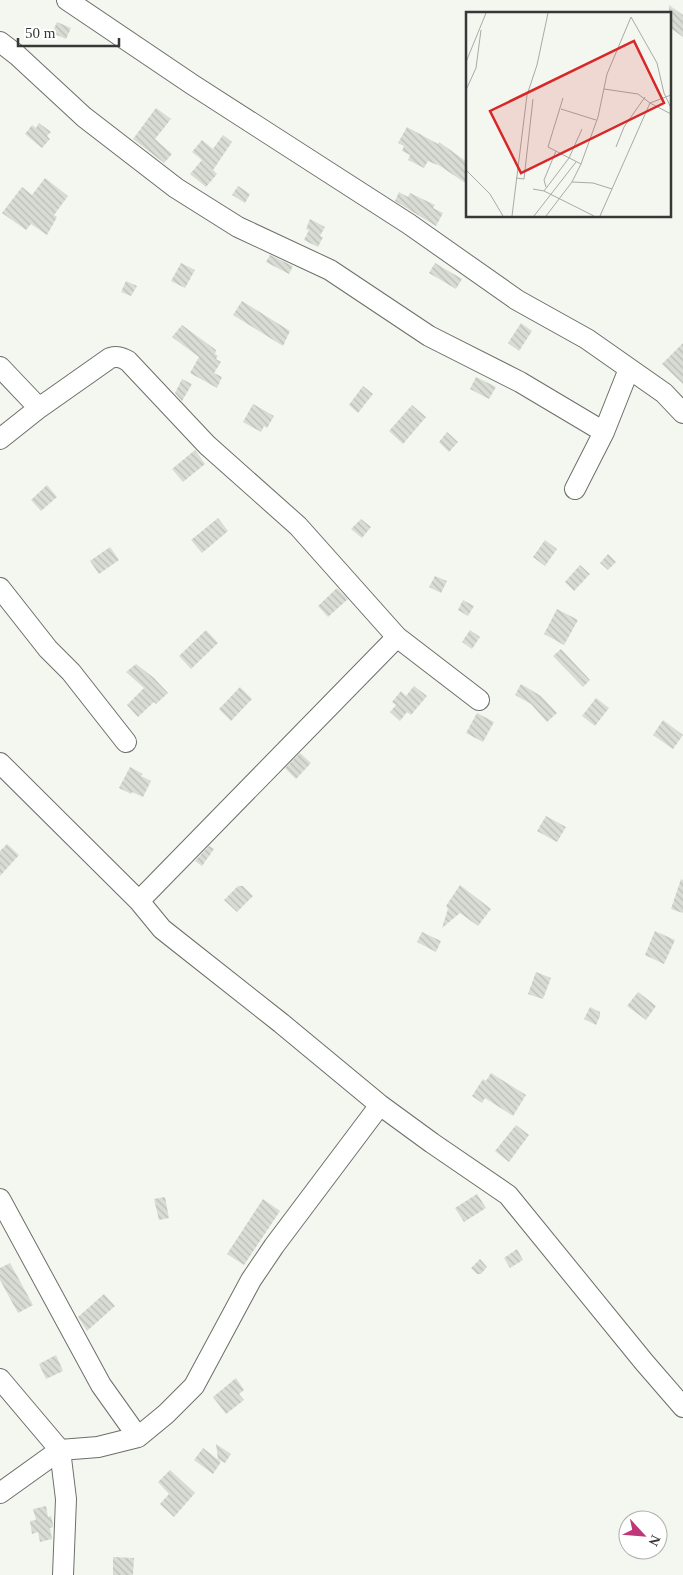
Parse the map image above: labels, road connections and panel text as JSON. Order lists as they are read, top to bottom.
{
  "scale_bar": "50 m",
  "north": "bottom right"
}
